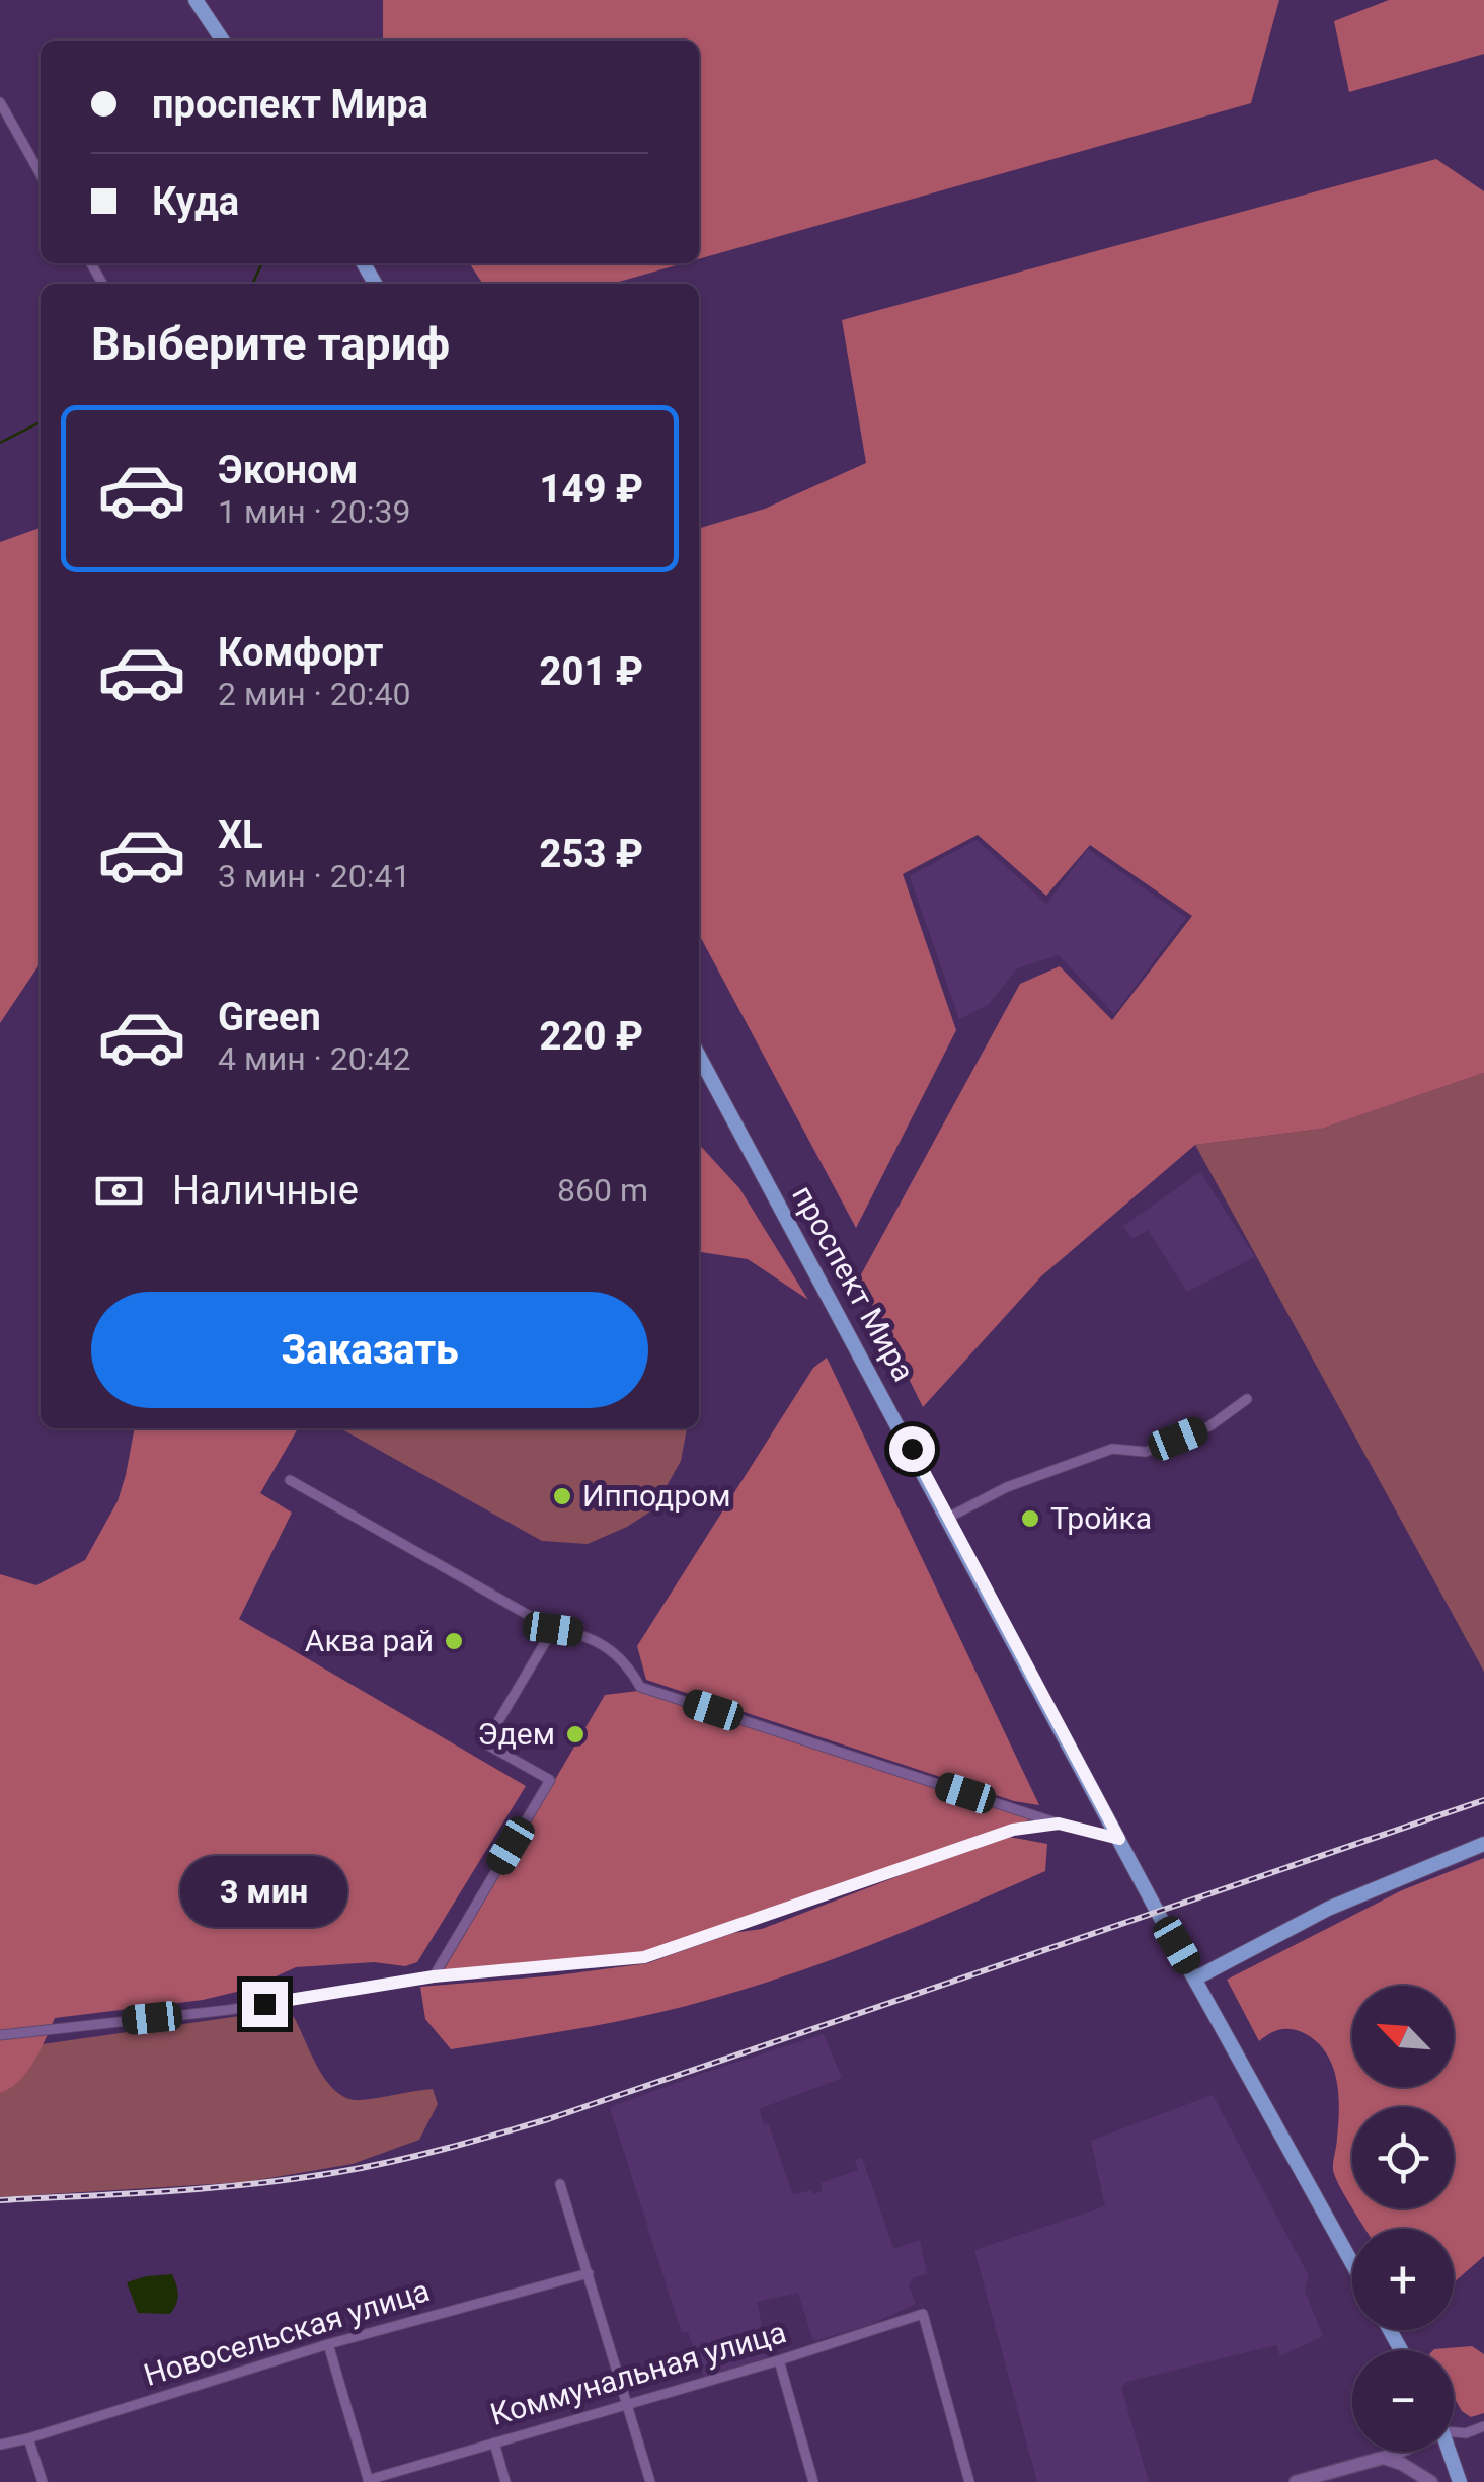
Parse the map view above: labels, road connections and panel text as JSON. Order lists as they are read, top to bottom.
{
  "streets": {
    "main road": ["проспект Мира"],
    "street": ["Новосельская улица", "Коммунальная улица"]
  },
  "places": [
    "Ипподром",
    "Тройка",
    "Аква рай",
    "Эдем"
  ],
  "north": "top left",
  "page": {
    "banner": ["проспект Мира", "Куда"],
    "heading": "Выберите тариф",
    "list": [
      {
        "name": "Эконом",
        "note": "1 мин · 20:39",
        "value": "149 ₽"
      },
      {
        "name": "Комфорт",
        "note": "2 мин · 20:40",
        "value": "201 ₽"
      },
      {
        "name": "XL",
        "note": "3 мин · 20:41",
        "value": "253 ₽"
      },
      {
        "name": "Green",
        "note": "4 мин · 20:42",
        "value": "220 ₽"
      }
    ],
    "pay": ["Наличные", "860 m"],
    "buttons": "Заказать",
    "bubble": "3 мин",
    "map_buttons": ["+", "−"]
  }
}
